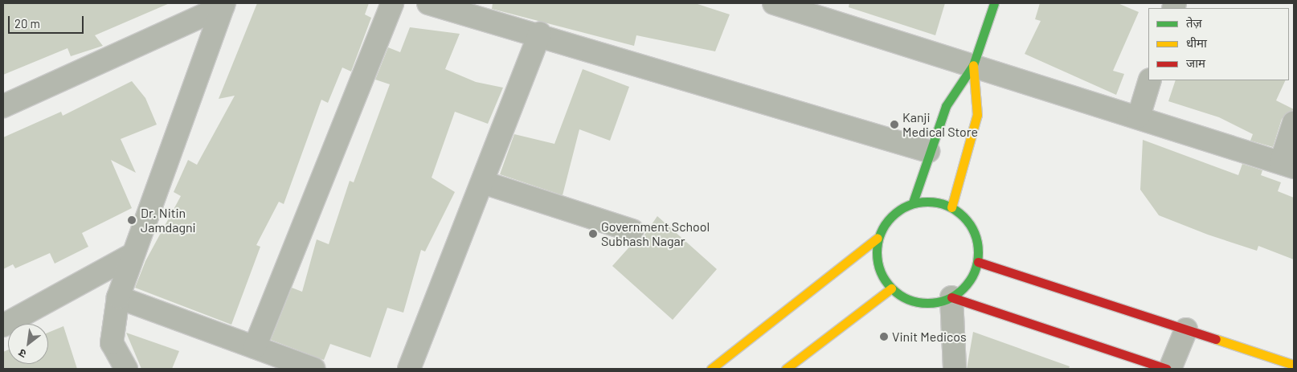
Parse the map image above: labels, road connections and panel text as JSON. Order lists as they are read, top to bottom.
{
  "places": [
    "Kanji Medical Store",
    "Dr. Nitin Jamdagni",
    "Government School Subhash Nagar",
    "Vinit Medicos"
  ],
  "legend": ["तेज़", "धीमा", "जाम"],
  "scale_bar": "20 m",
  "north": "bottom left"
}
